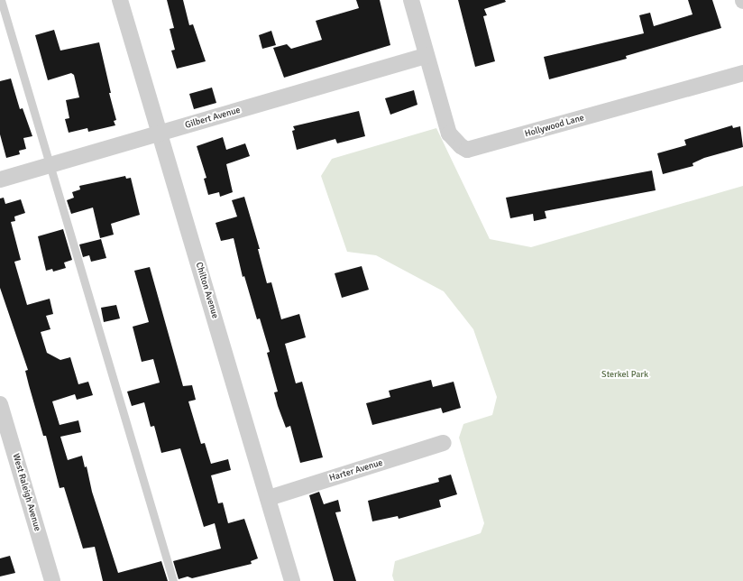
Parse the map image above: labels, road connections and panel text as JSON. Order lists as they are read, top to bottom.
{
  "streets": {
    "street": [
      "Gilbert Avenue",
      "Hollywood Lane",
      "Chilton Avenue",
      "Harter Avenue",
      "West Raleigh Avenue"
    ]
  },
  "crossings": [
    ["Gilbert Avenue", "Hollywood Lane"],
    ["Gilbert Avenue", "Chilton Avenue"],
    ["Chilton Avenue", "Harter Avenue"]
  ],
  "parks": ["Sterkel Park"]
}
